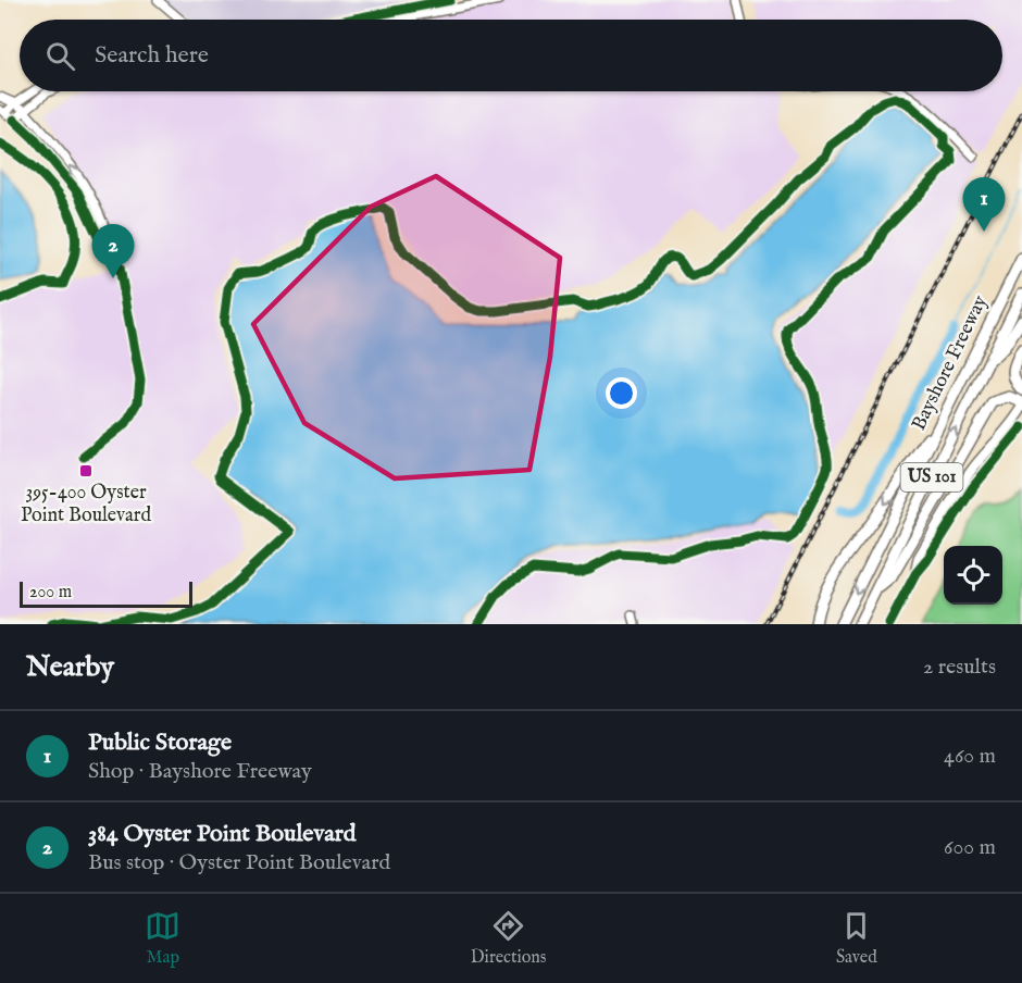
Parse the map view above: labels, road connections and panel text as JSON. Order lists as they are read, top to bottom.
{
  "streets": {
    "highway": ["Bayshore Freeway", "US 101"]
  },
  "places": {
    "transit": ["395-400 Oyster Point Boulevard"]
  },
  "scale_bar": "200 m",
  "page": {
    "search": "Search here",
    "pins": ["1", "2"],
    "scale": "200 m",
    "heading": ["Nearby", "2 results"],
    "list": [
      {
        "mark": "1",
        "name": "Public Storage",
        "note": "Shop · Bayshore Freeway",
        "value": "460 m"
      },
      {
        "mark": "2",
        "name": "384 Oyster Point Boulevard",
        "note": "Bus stop · Oyster Point Boulevard",
        "value": "600 m"
      }
    ],
    "nav": ["Map", "Directions", "Saved"]
  }
}
